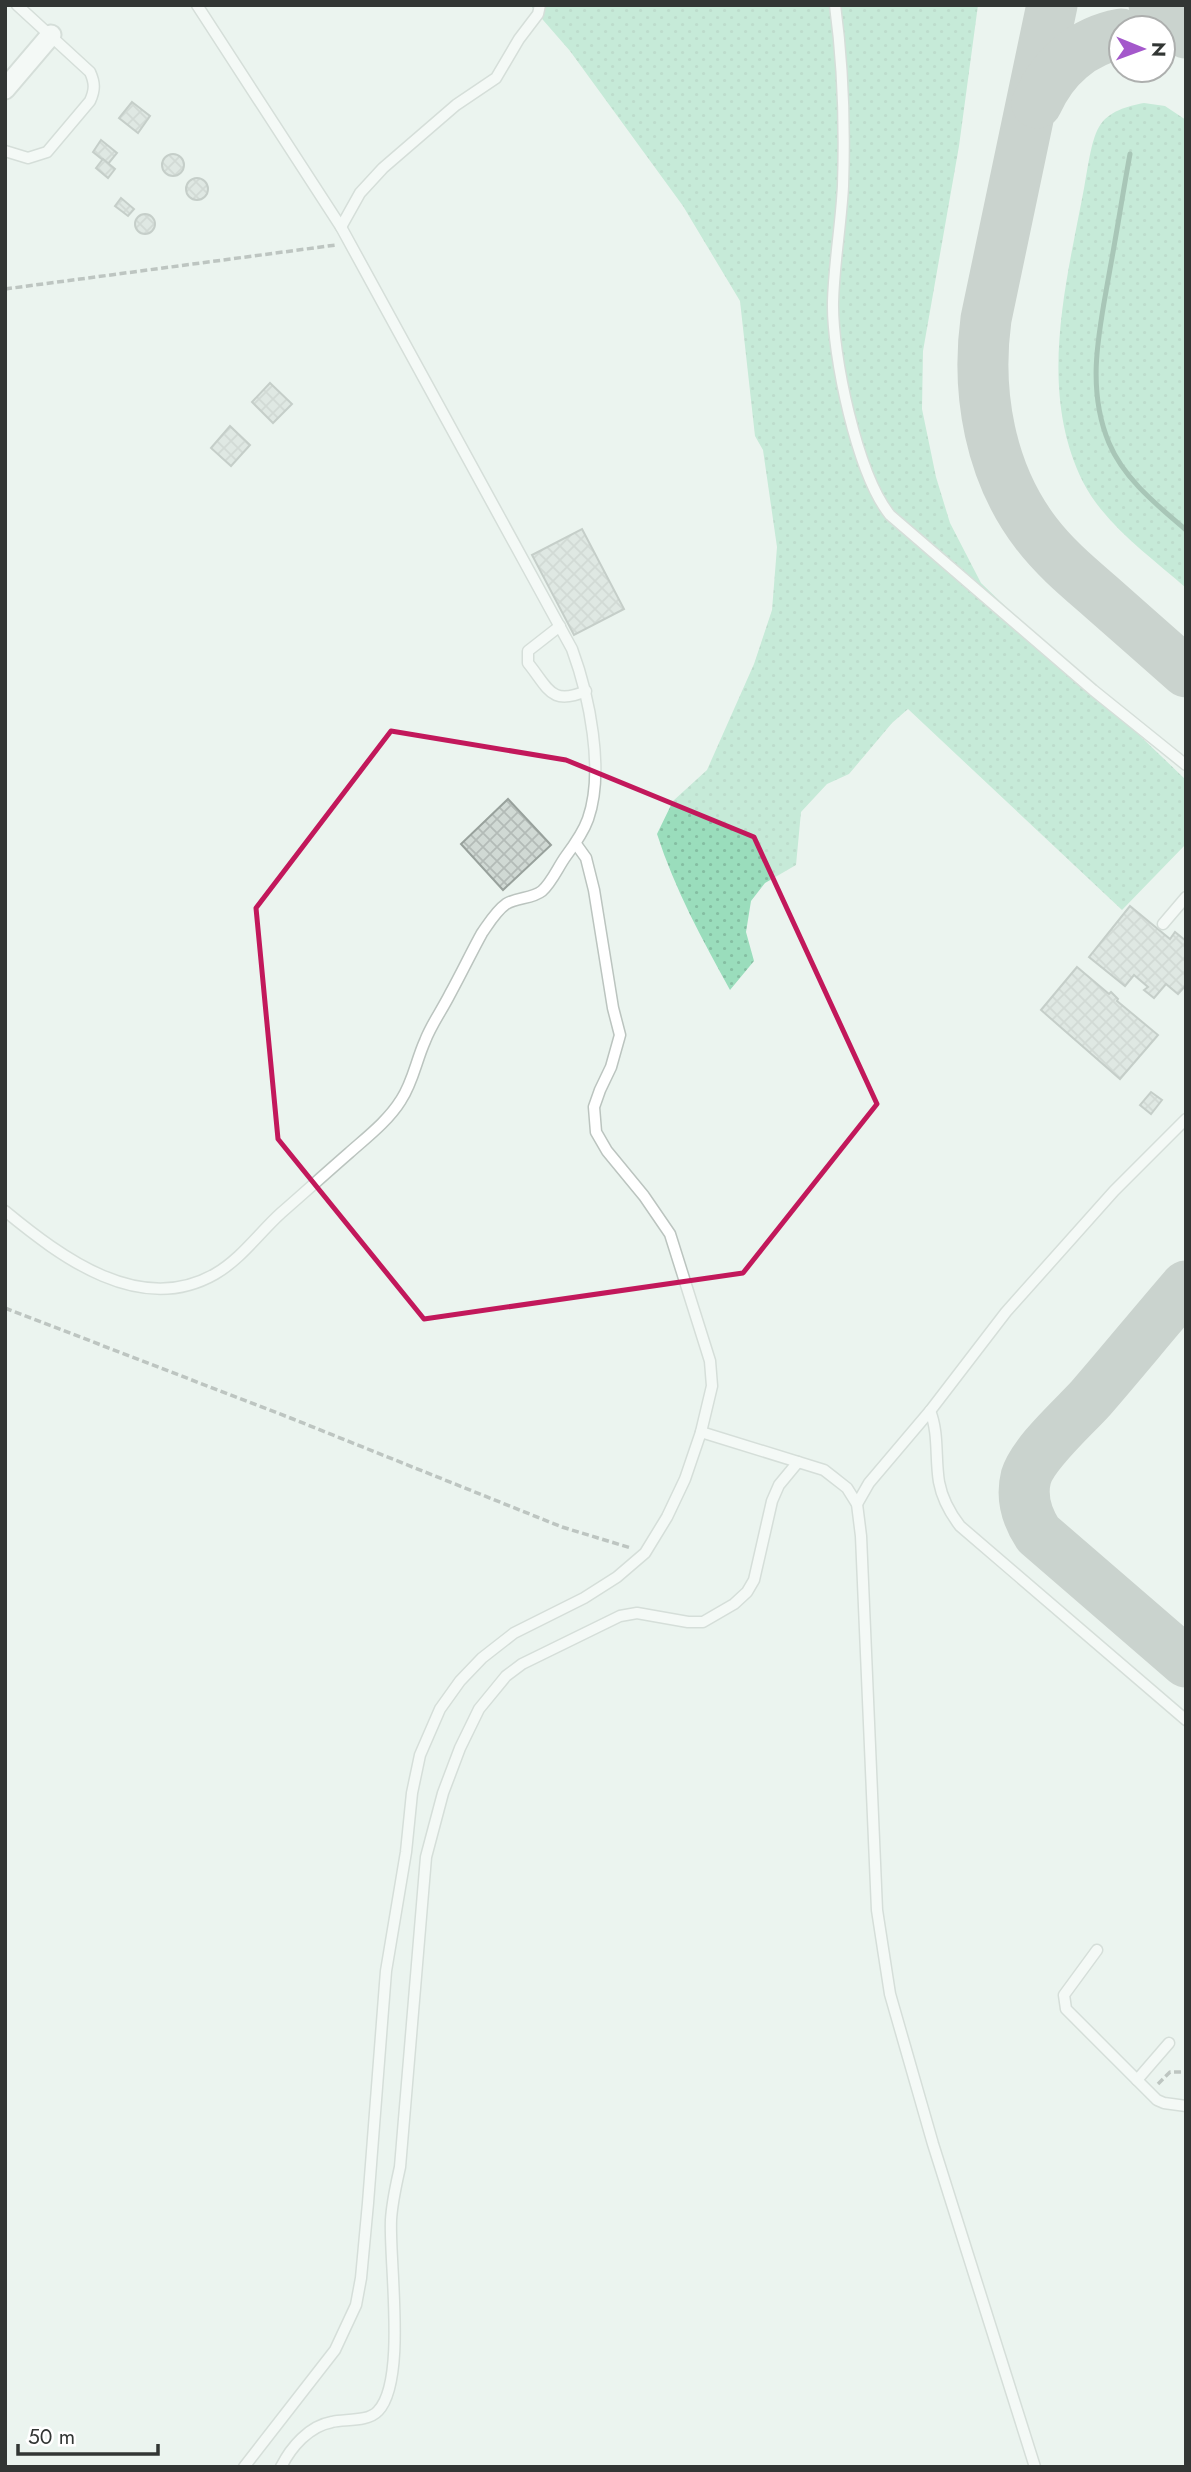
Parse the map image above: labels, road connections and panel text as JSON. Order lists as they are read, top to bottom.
{
  "scale_bar": "50 m",
  "north": "right"
}
